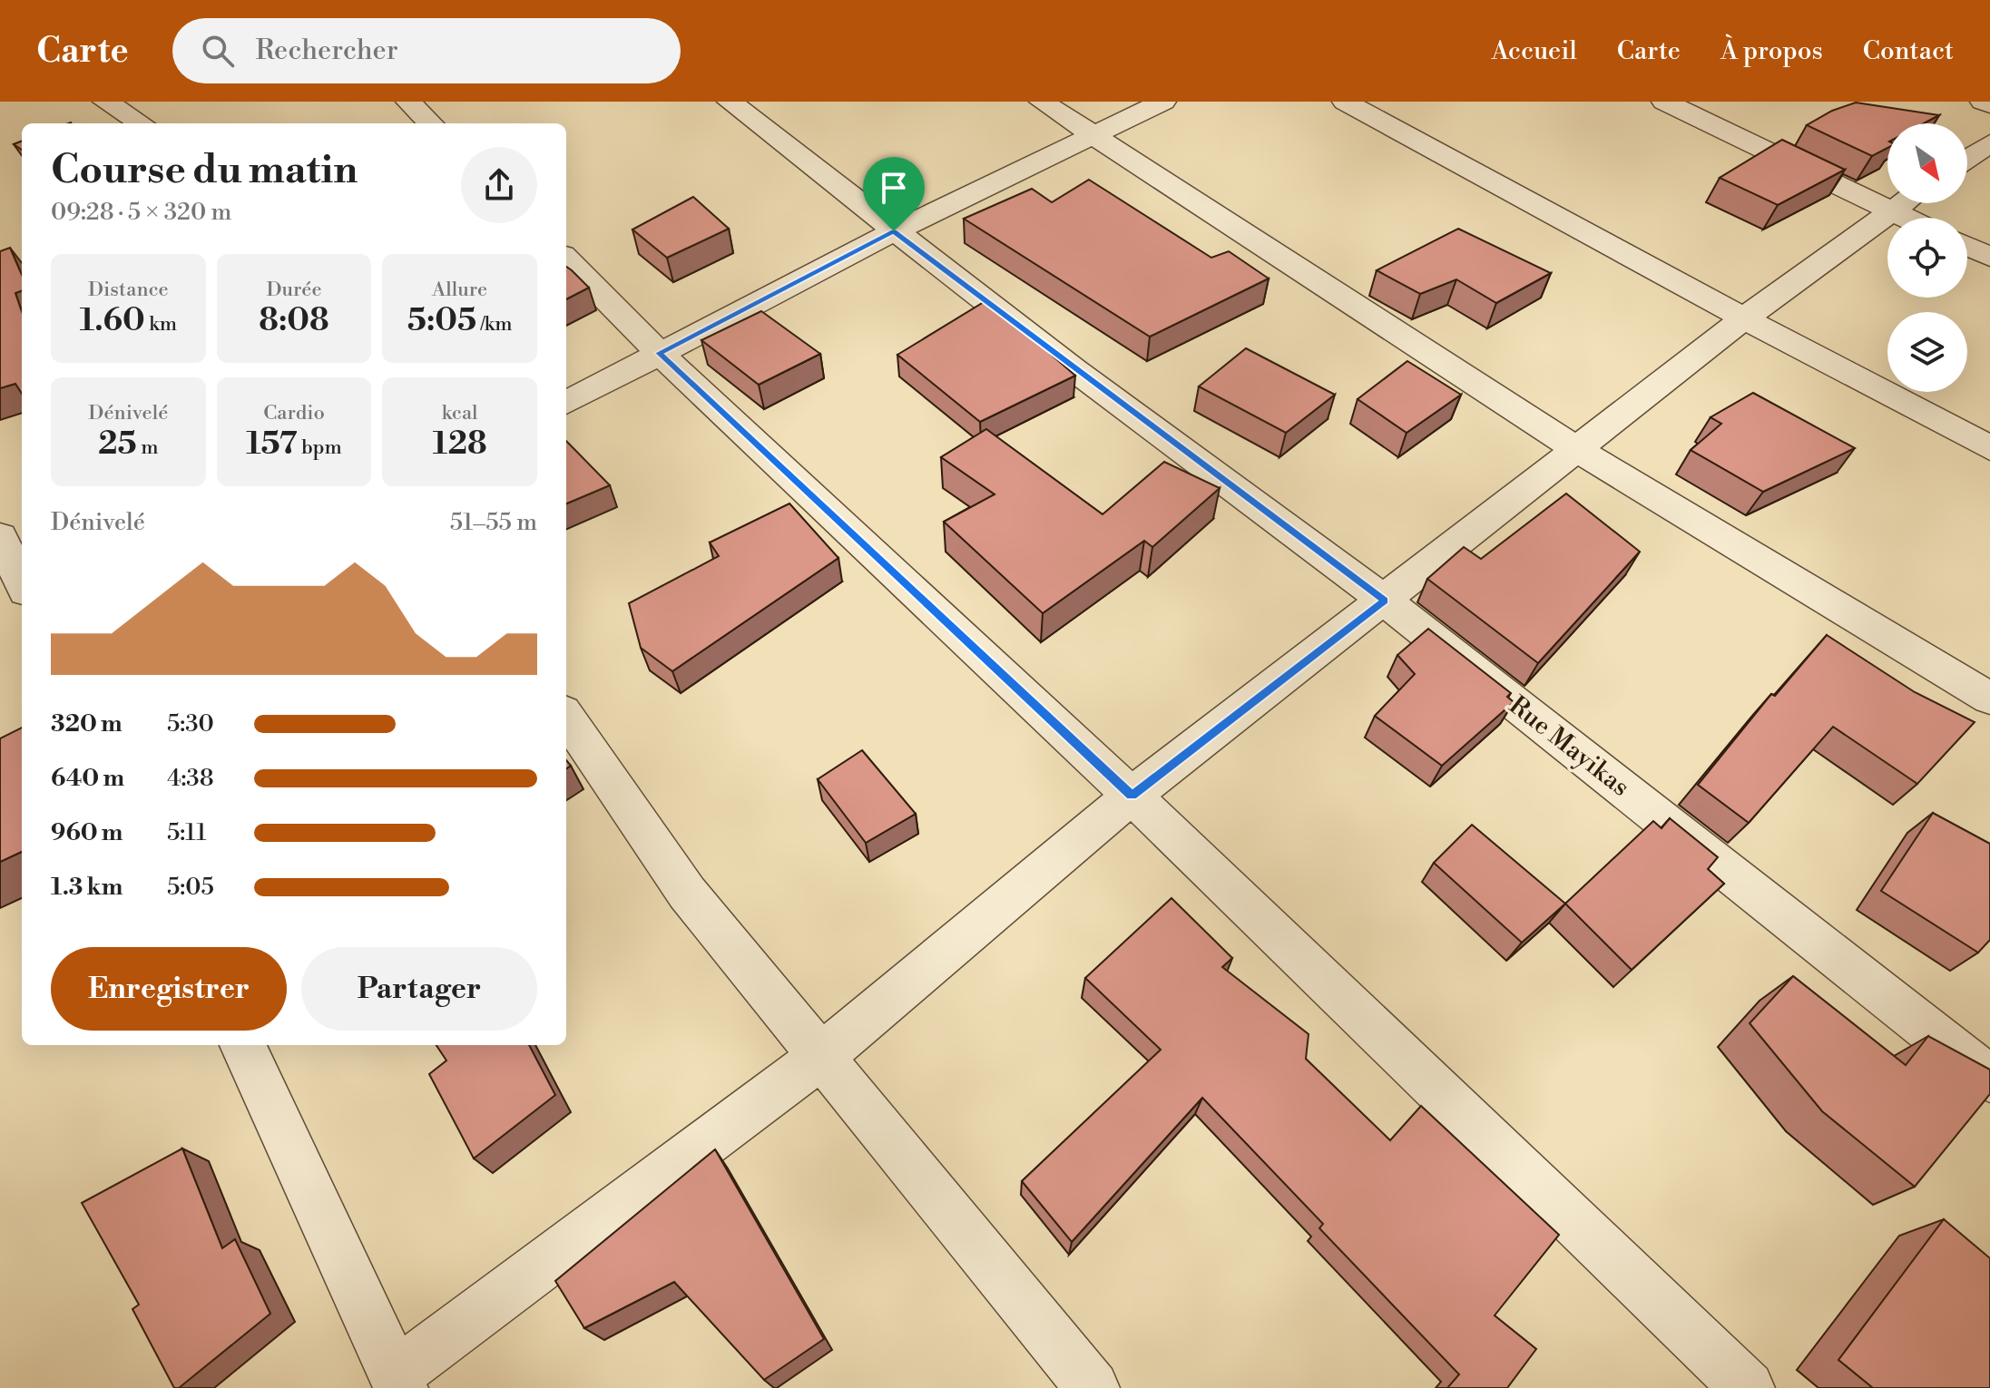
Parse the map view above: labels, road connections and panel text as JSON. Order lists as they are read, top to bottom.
{
  "streets": {
    "street": ["Rue Mayikas"]
  },
  "north": "bottom right",
  "page": {
    "header": "Carte",
    "search": "Rechercher",
    "nav": [
      "Accueil",
      "Carte",
      "À propos",
      "Contact"
    ],
    "heading": ["Course du matin", "09:28 · 5 × 320 m"],
    "stats": [
      ["Distance", "1.60 km"],
      ["Durée", "8:08"],
      ["Allure", "5:05 /km"],
      ["Dénivelé", "25 m"],
      ["Cardio", "157 bpm"],
      ["kcal", "128"]
    ],
    "chart": ["Dénivelé", "51–55 m"],
    "list": [
      {
        "name": "320 m",
        "note": "5:30"
      },
      {
        "name": "640 m",
        "note": "4:38"
      },
      {
        "name": "960 m",
        "note": "5:11"
      },
      {
        "name": "1.3 km",
        "note": "5:05"
      }
    ],
    "buttons": ["Enregistrer", "Partager"]
  }
}
